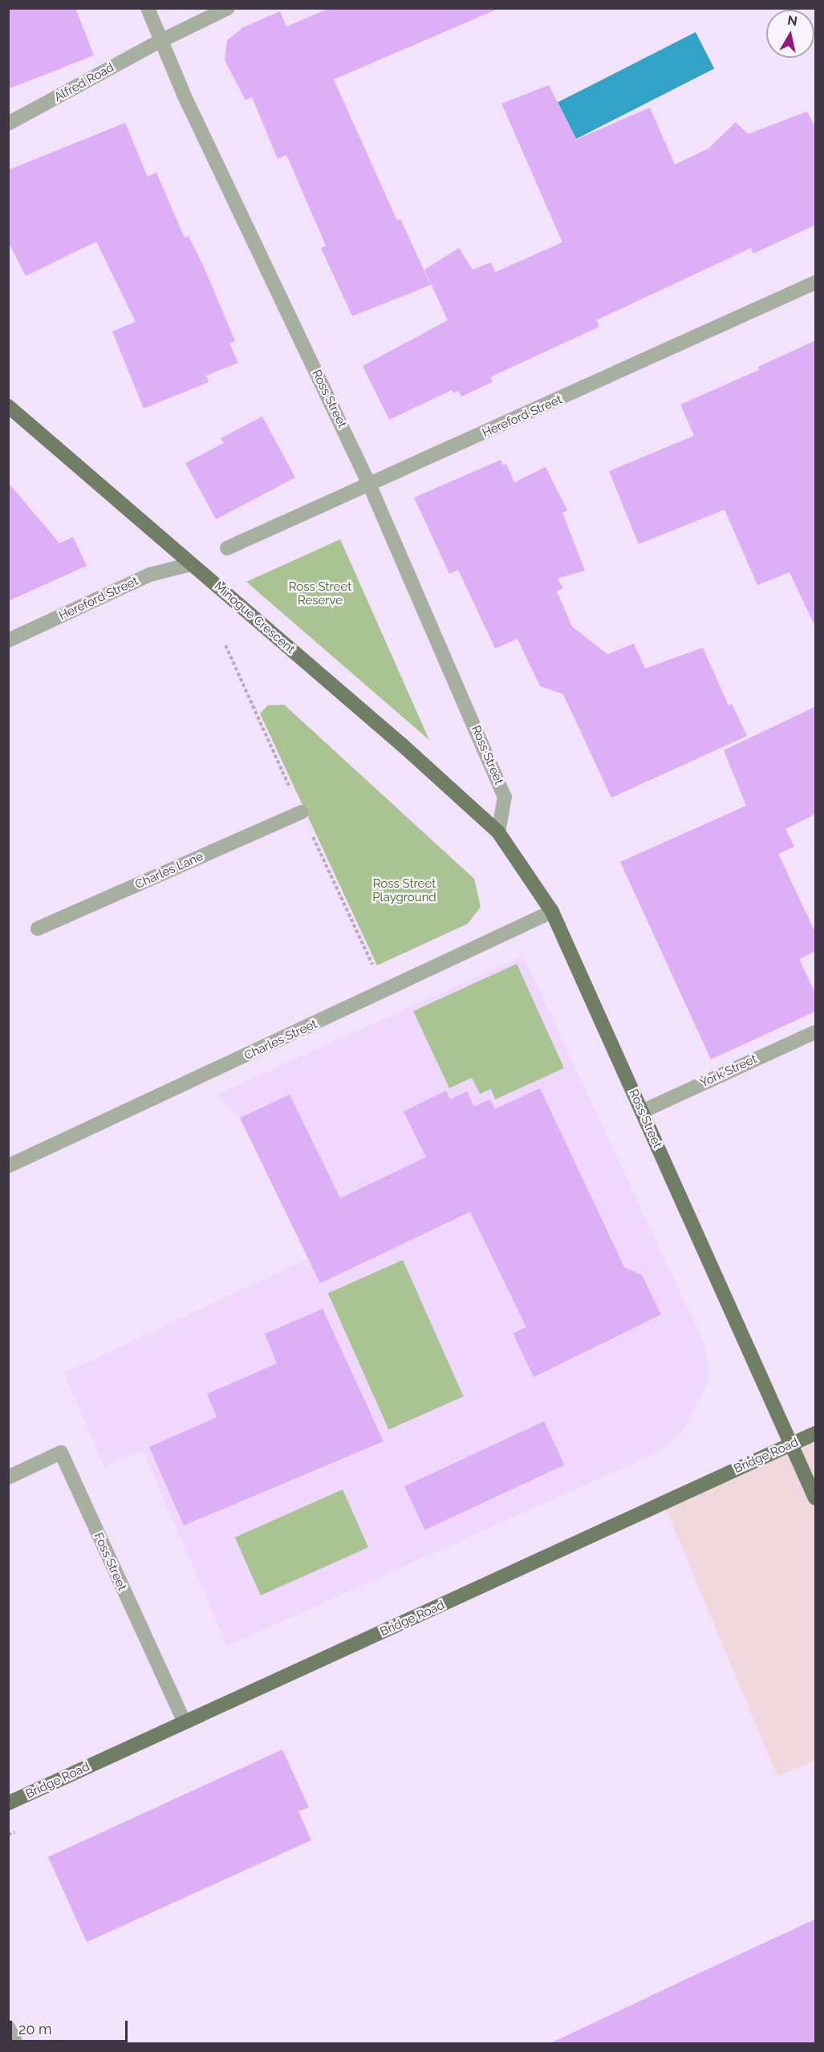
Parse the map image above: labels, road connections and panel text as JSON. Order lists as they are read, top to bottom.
{
  "streets": {
    "main road": ["Ross Street", "Minogue Crescent", "Bridge Road"],
    "street": [
      "Alfred Road",
      "Hereford Street",
      "Charles Lane",
      "Charles Street",
      "York Street",
      "Foss Street"
    ]
  },
  "crossings": [
    ["Alfred Road", "Ross Street"],
    ["Ross Street", "Hereford Street"],
    ["Ross Street", "Minogue Crescent"],
    ["Ross Street", "Charles Street"],
    ["Ross Street", "York Street"],
    ["Ross Street", "Bridge Road"],
    ["Hereford Street", "Minogue Crescent"],
    ["Bridge Road", "Foss Street"]
  ],
  "parks": ["Ross Street Reserve", "Ross Street Playground"],
  "scale_bar": "20 m",
  "north": "top"
}
